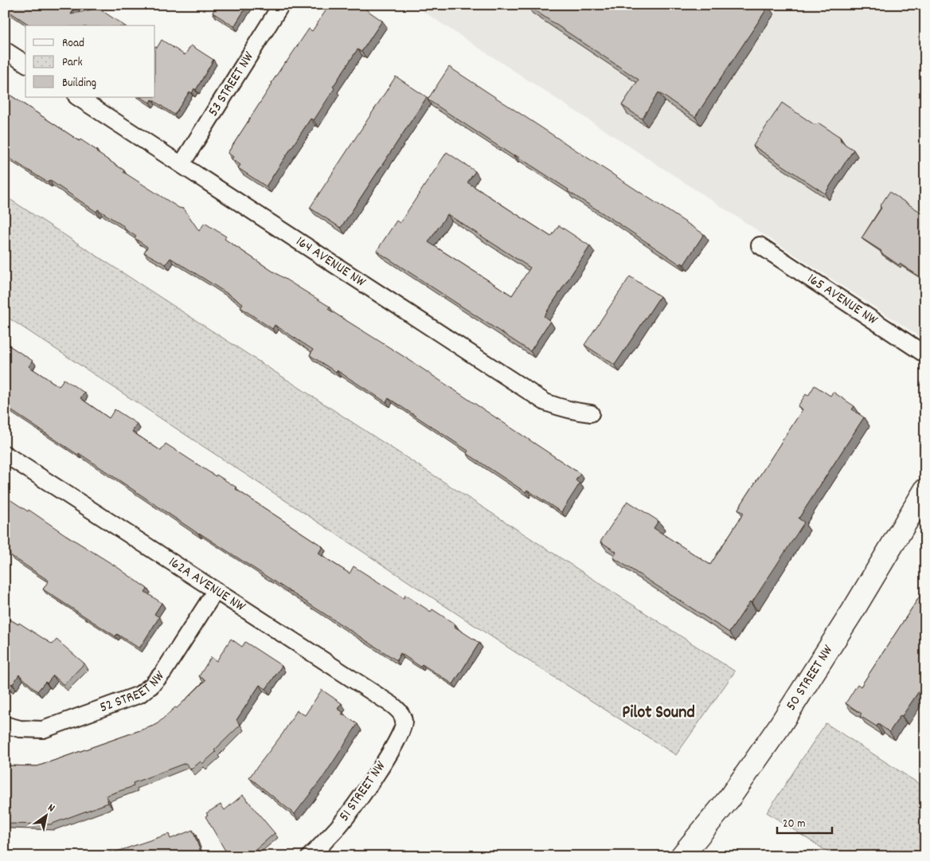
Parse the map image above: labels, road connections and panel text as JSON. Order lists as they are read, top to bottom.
{
  "streets": {
    "main road": ["50 STREET NW"],
    "street": [
      "53 STREET NW",
      "164 AVENUE NW",
      "165 AVENUE NW",
      "162A AVENUE NW",
      "52 STREET NW",
      "51 STREET NW"
    ]
  },
  "crossings": [
    ["53 STREET NW", "164 AVENUE NW"],
    ["162A AVENUE NW", "52 STREET NW"],
    ["162A AVENUE NW", "51 STREET NW"]
  ],
  "districts": ["Pilot Sound"],
  "legend": ["Road", "Park", "Building"],
  "scale_bar": "20 m",
  "north": "top right"
}
